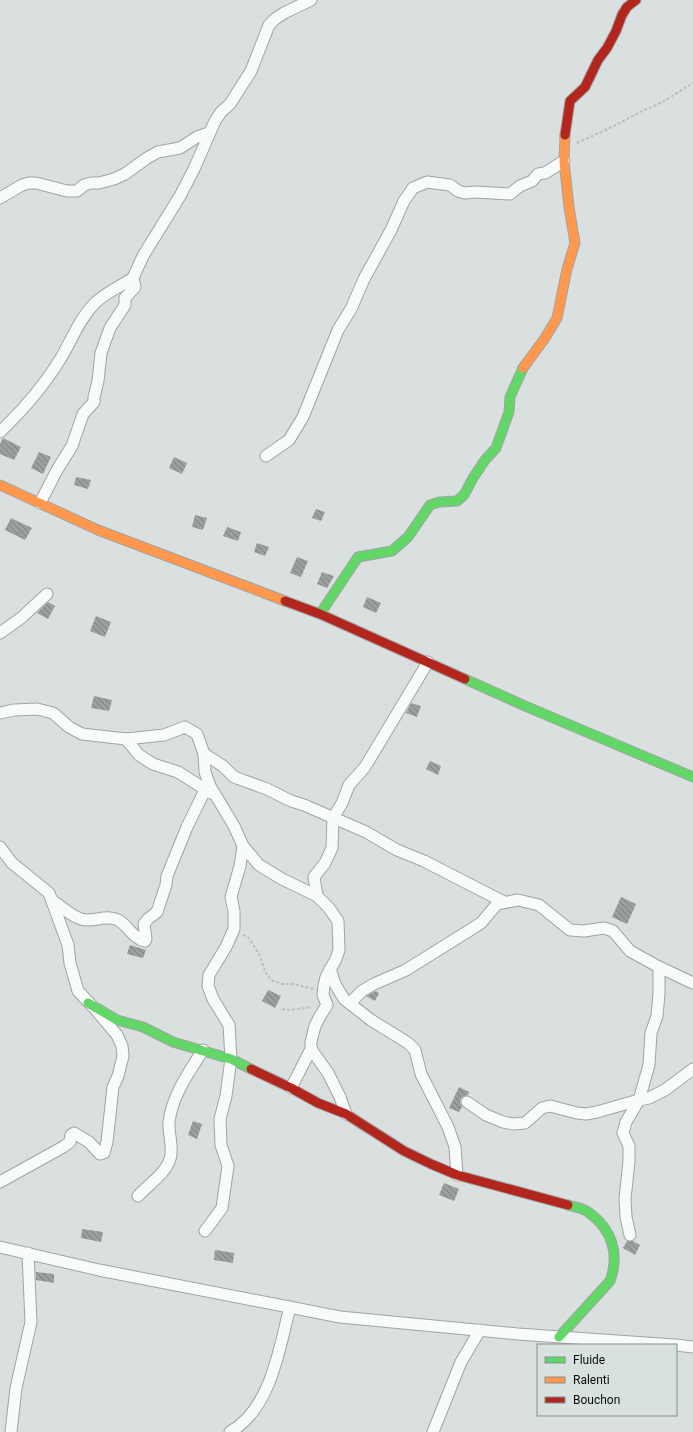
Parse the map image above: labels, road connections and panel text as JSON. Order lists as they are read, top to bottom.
{
  "legend": ["Fluide", "Ralenti", "Bouchon"]
}
